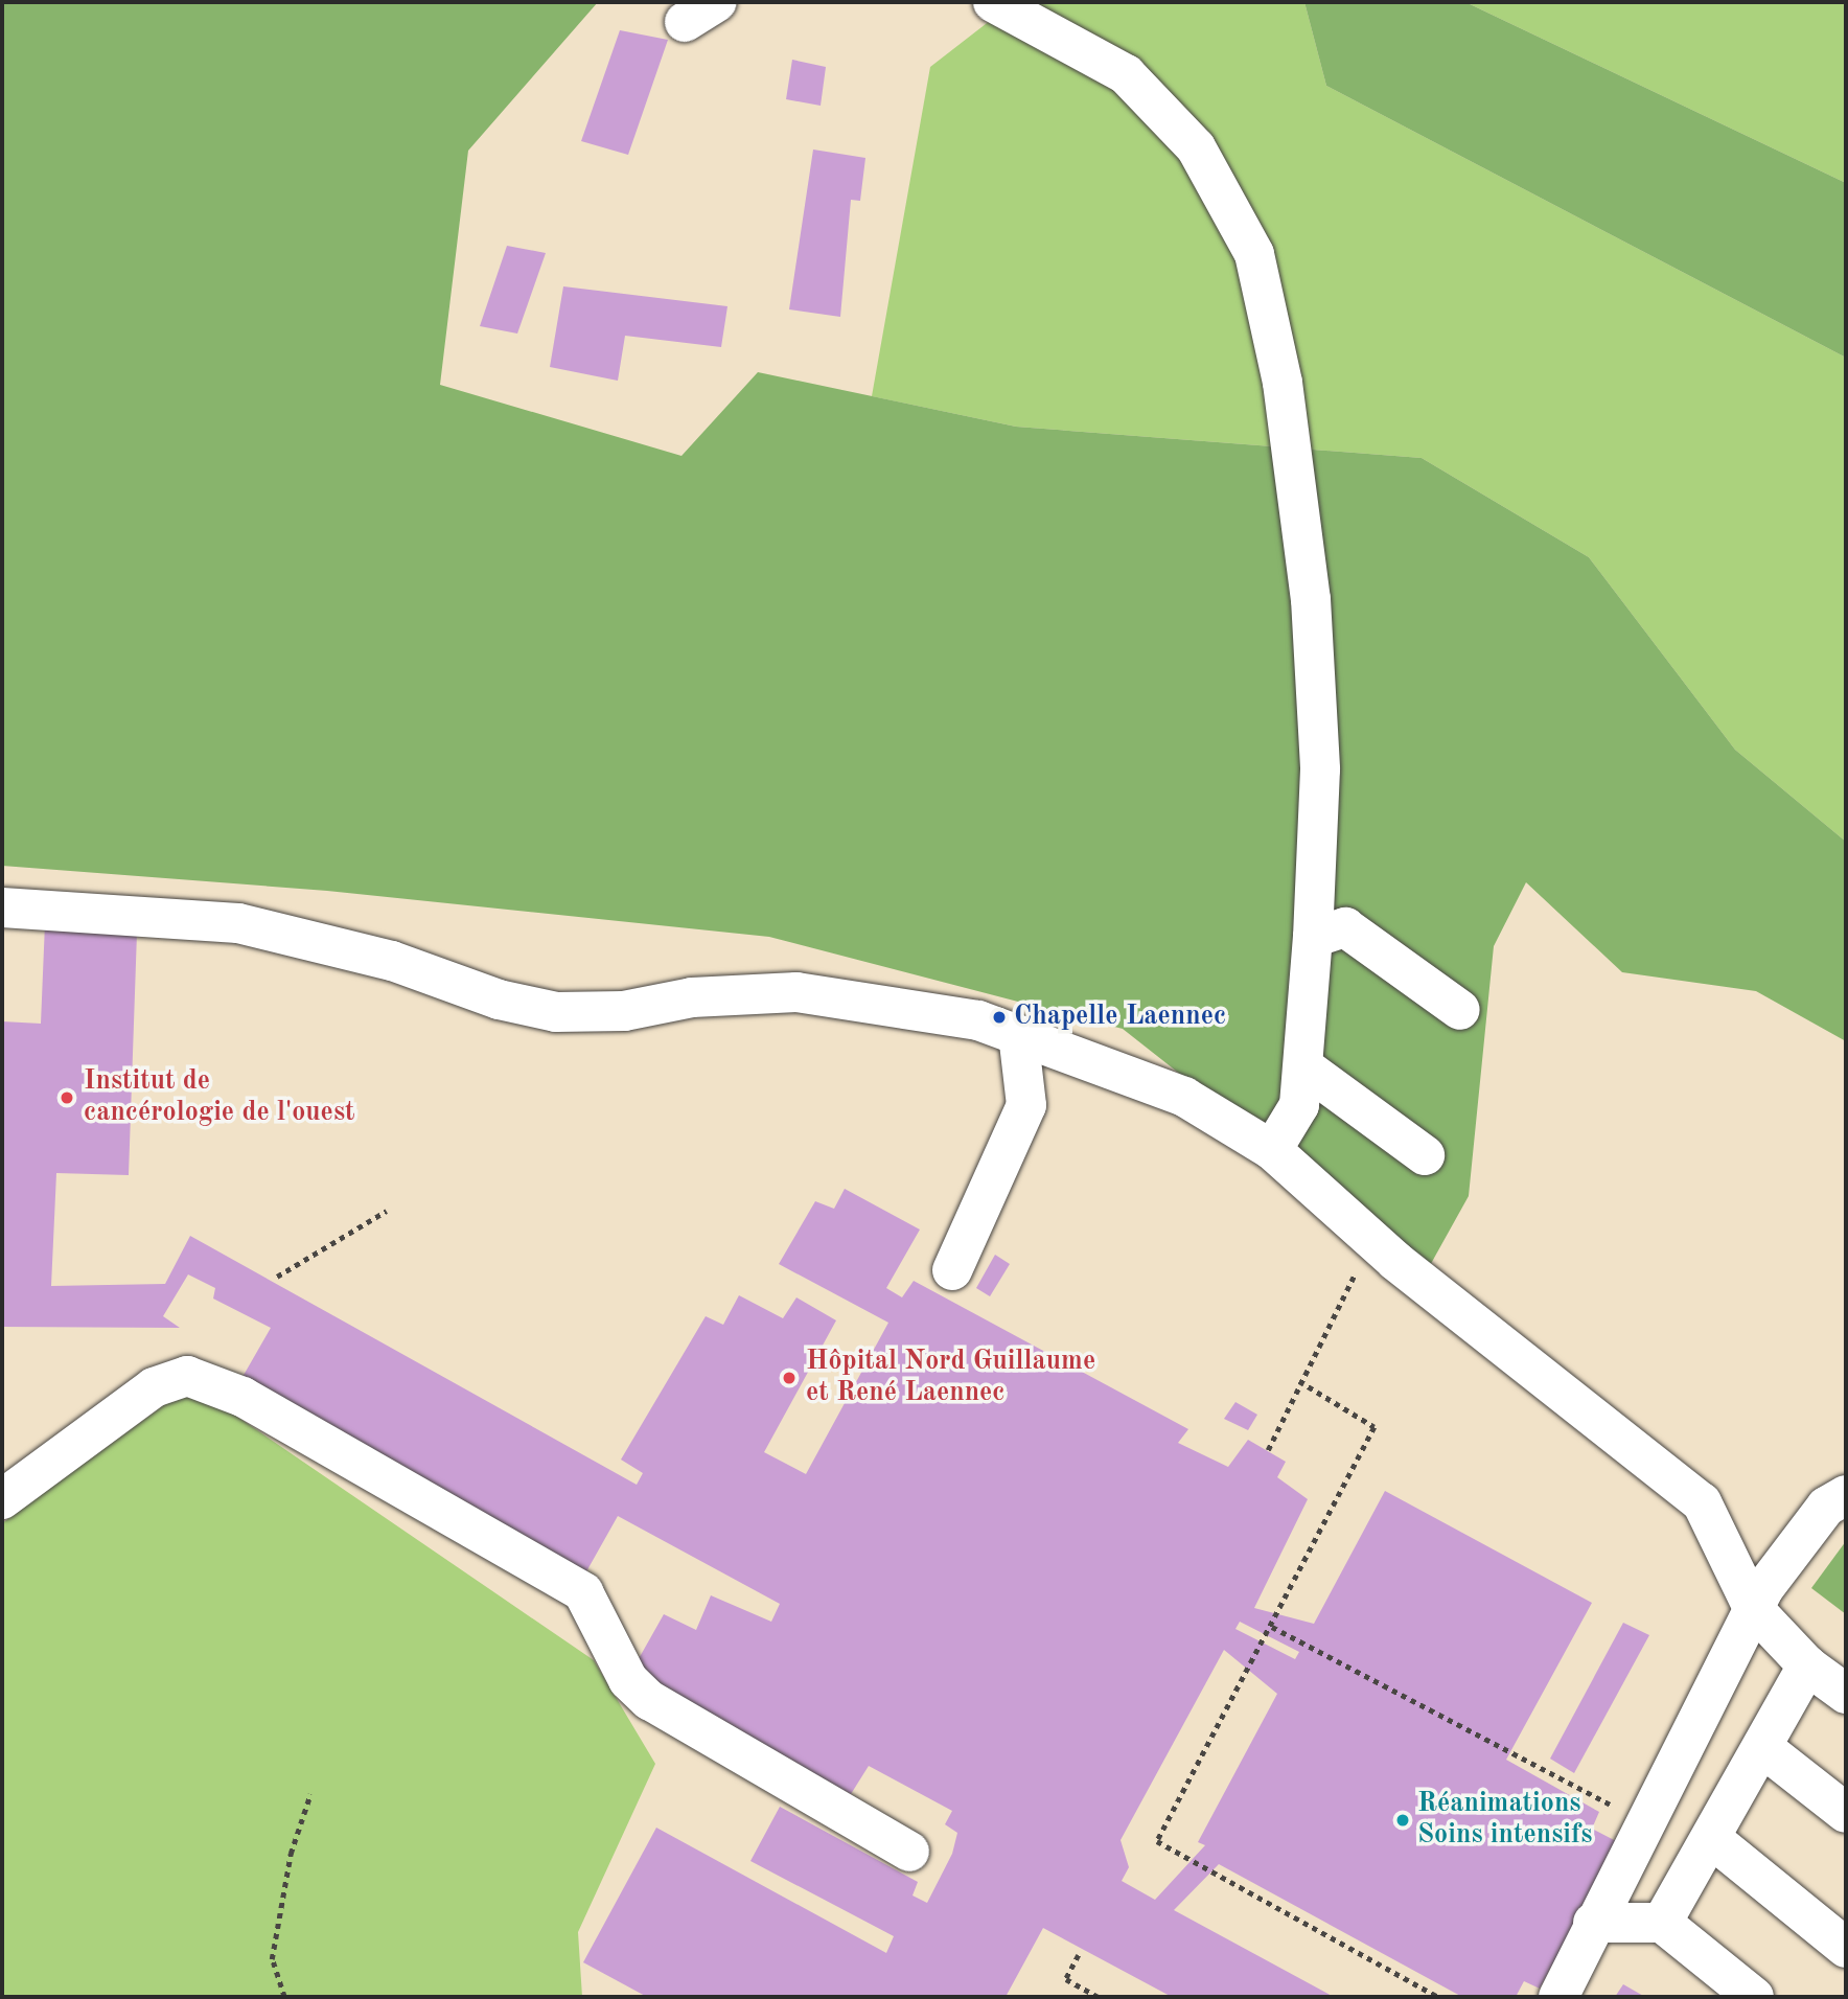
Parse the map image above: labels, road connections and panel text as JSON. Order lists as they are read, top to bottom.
{
  "places": [
    "Chapelle Laennec",
    "Institut de cancérologie de l'ouest",
    "Hôpital Nord Guillaume et René Laennec",
    "Réanimations Soins intensifs"
  ]
}
